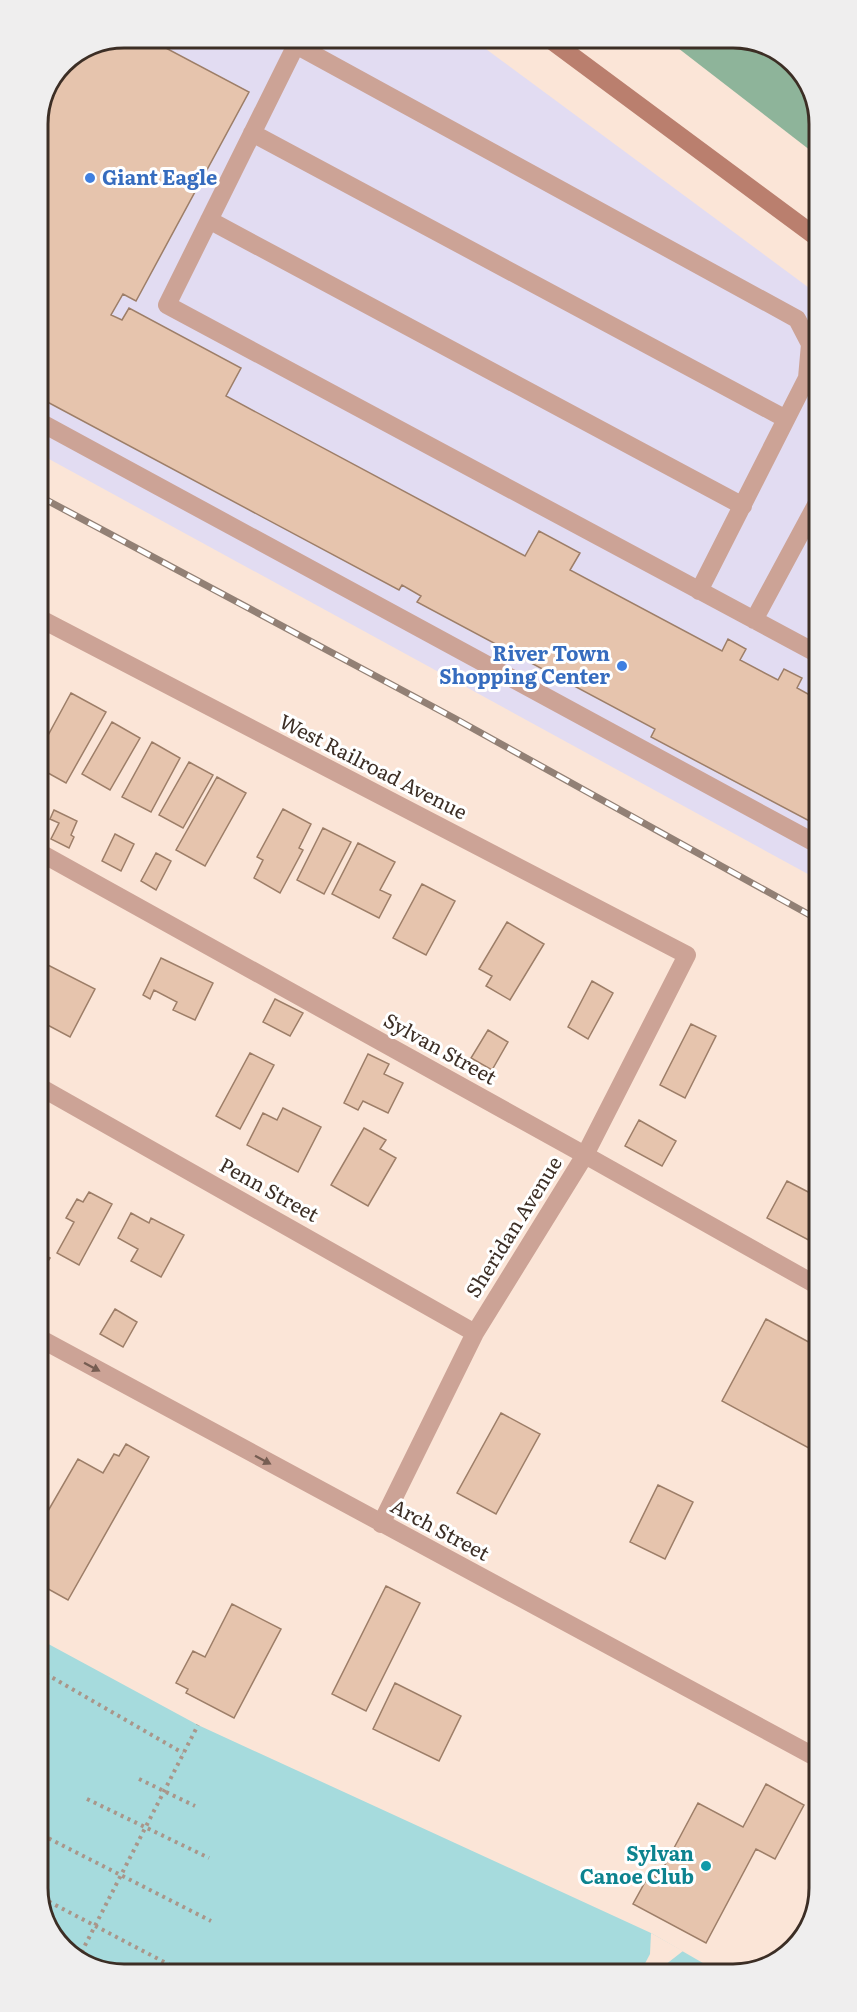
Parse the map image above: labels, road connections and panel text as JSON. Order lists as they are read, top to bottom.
{
  "streets": {
    "street": [
      "West Railroad Avenue",
      "Sylvan Street",
      "Penn Street",
      "Sheridan Avenue",
      "Arch Street"
    ]
  },
  "crossings": [
    ["West Railroad Avenue", "Sheridan Avenue"],
    ["Sylvan Street", "Sheridan Avenue"],
    ["Penn Street", "Sheridan Avenue"],
    ["Sheridan Avenue", "Arch Street"]
  ],
  "one_way": ["Arch Street"],
  "places": ["Giant Eagle", "River Town Shopping Center", "Sylvan Canoe Club"]
}
